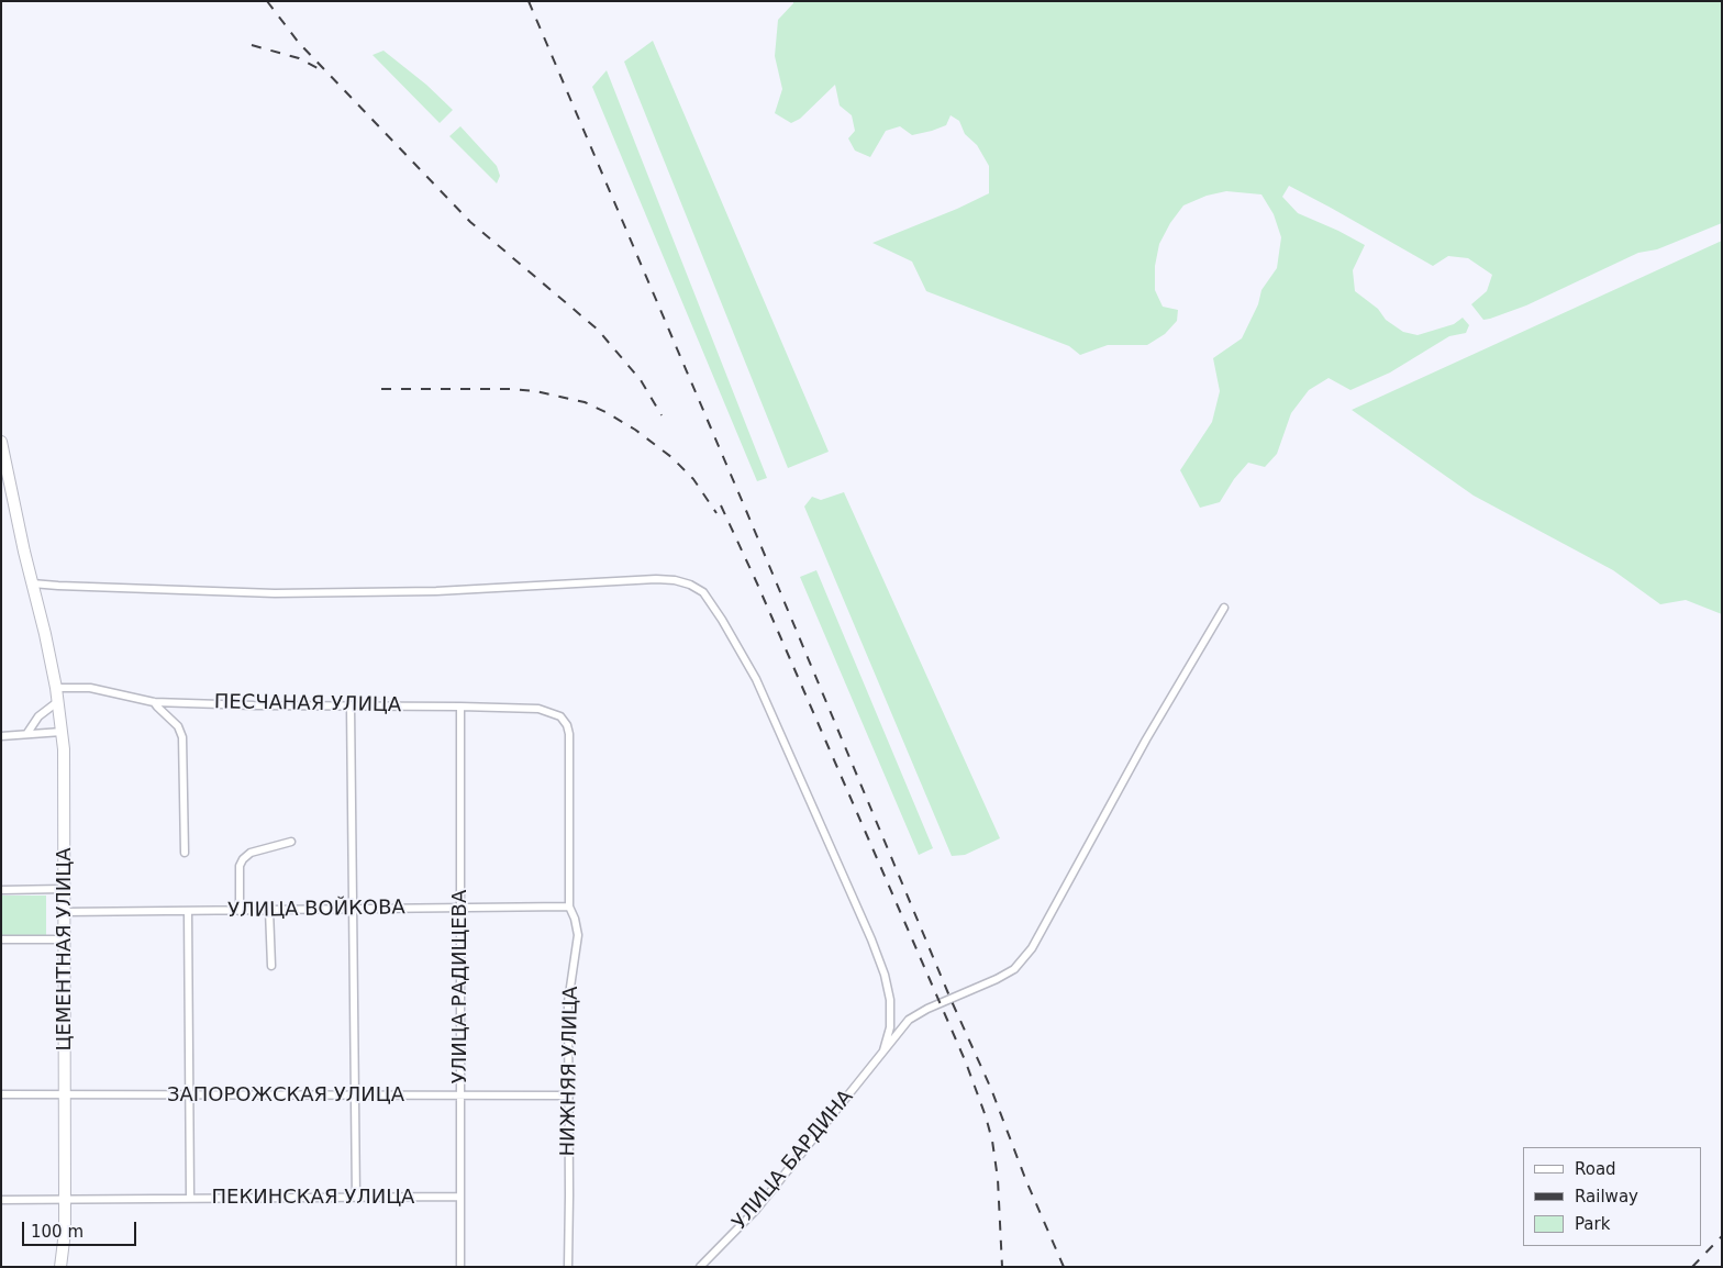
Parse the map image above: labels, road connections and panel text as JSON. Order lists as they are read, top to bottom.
{
  "streets": {
    "main road": ["ЦЕМЕНТНАЯ УЛИЦА"],
    "street": [
      "ПЕСЧАНАЯ УЛИЦА",
      "УЛИЦА ВОЙКОВА",
      "УЛИЦА РАДИЩЕВА",
      "НИЖНЯЯ УЛИЦА",
      "ЗАПОРОЖСКАЯ УЛИЦА",
      "УЛИЦА БАРДИНА",
      "ПЕКИНСКАЯ УЛИЦА"
    ]
  },
  "crossings": [
    ["ПЕСЧАНАЯ УЛИЦА", "ЦЕМЕНТНАЯ УЛИЦА"],
    ["ПЕСЧАНАЯ УЛИЦА", "УЛИЦА РАДИЩЕВА"],
    ["ПЕСЧАНАЯ УЛИЦА", "НИЖНЯЯ УЛИЦА"],
    ["УЛИЦА ВОЙКОВА", "ЦЕМЕНТНАЯ УЛИЦА"],
    ["УЛИЦА ВОЙКОВА", "УЛИЦА РАДИЩЕВА"],
    ["УЛИЦА ВОЙКОВА", "НИЖНЯЯ УЛИЦА"],
    ["ЦЕМЕНТНАЯ УЛИЦА", "ЗАПОРОЖСКАЯ УЛИЦА"],
    ["ЦЕМЕНТНАЯ УЛИЦА", "ПЕКИНСКАЯ УЛИЦА"],
    ["УЛИЦА РАДИЩЕВА", "ЗАПОРОЖСКАЯ УЛИЦА"],
    ["УЛИЦА РАДИЩЕВА", "ПЕКИНСКАЯ УЛИЦА"],
    ["НИЖНЯЯ УЛИЦА", "ЗАПОРОЖСКАЯ УЛИЦА"]
  ],
  "legend": ["Road", "Railway", "Park"],
  "scale_bar": "100 m"
}
